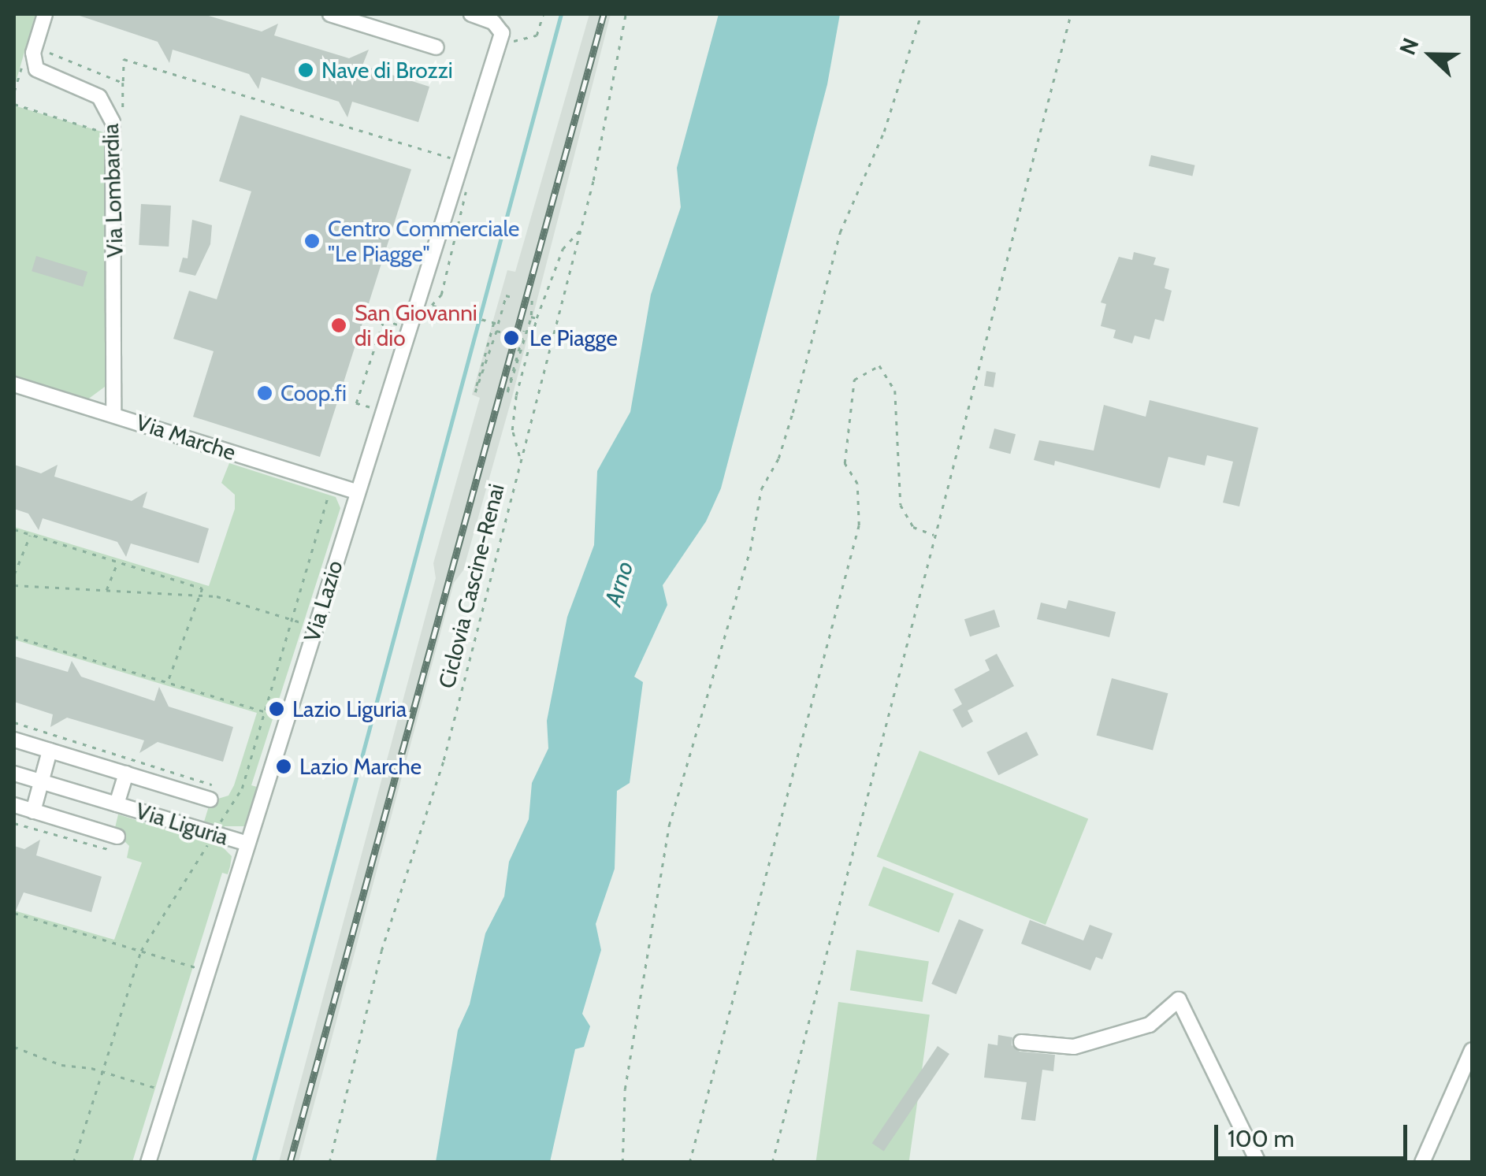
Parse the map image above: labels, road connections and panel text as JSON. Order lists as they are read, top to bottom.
{
  "streets": {
    "street": [
      "Via Lombardia",
      "Via Marche",
      "Via Lazio",
      "Via Liguria"
    ],
    "path": ["Ciclovia Cascine-Renai"]
  },
  "crossings": [
    ["Via Lombardia", "Via Marche"],
    ["Via Marche", "Via Lazio"],
    ["Via Lazio", "Via Liguria"]
  ],
  "water": ["Arno"],
  "places": [
    "Nave di Brozzi",
    "Centro Commerciale \"Le Piagge\"",
    "San Giovanni di dio",
    "Le Piagge",
    "Coop.fi",
    "Lazio Liguria",
    "Lazio Marche"
  ],
  "scale_bar": "100 m",
  "north": "left"
}
